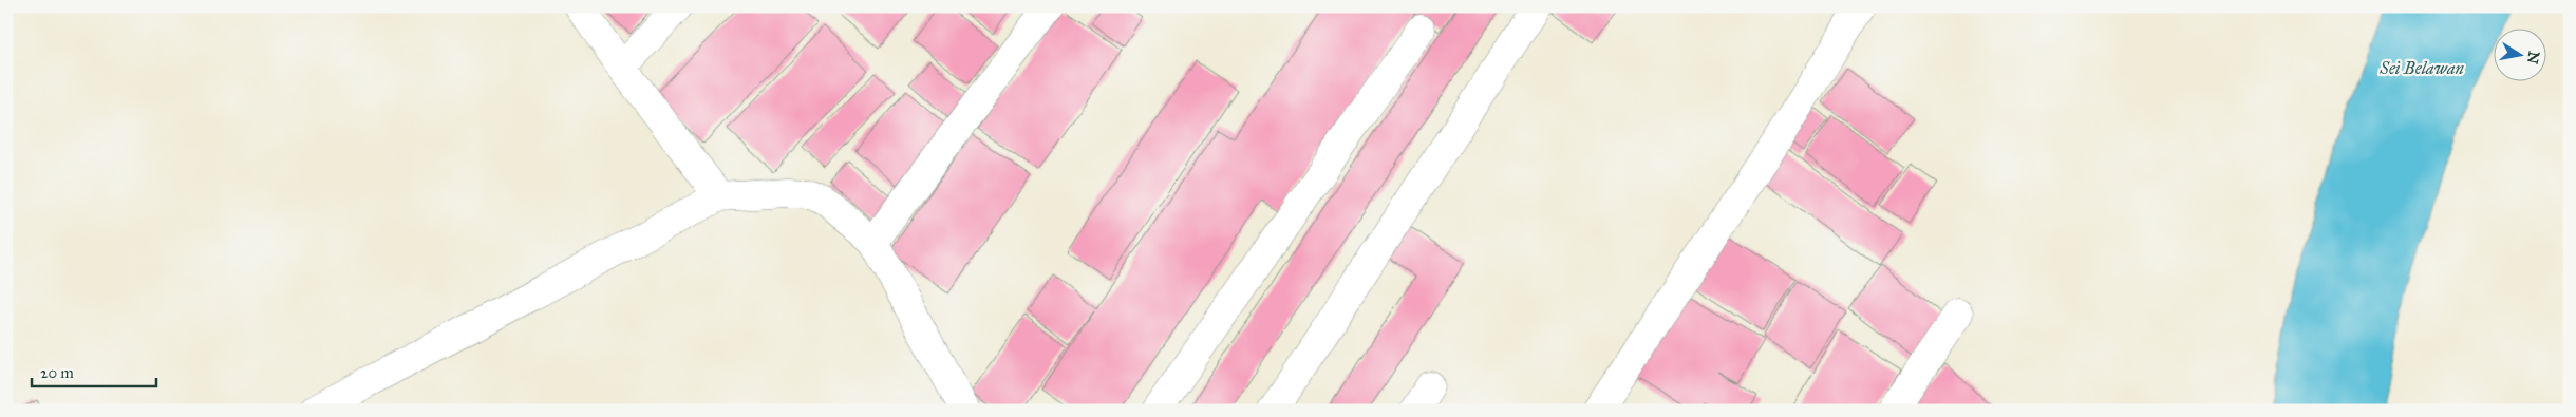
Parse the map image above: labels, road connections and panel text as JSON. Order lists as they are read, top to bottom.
{
  "water": ["Sei Belawan"],
  "scale_bar": "20 m",
  "north": "right"
}
